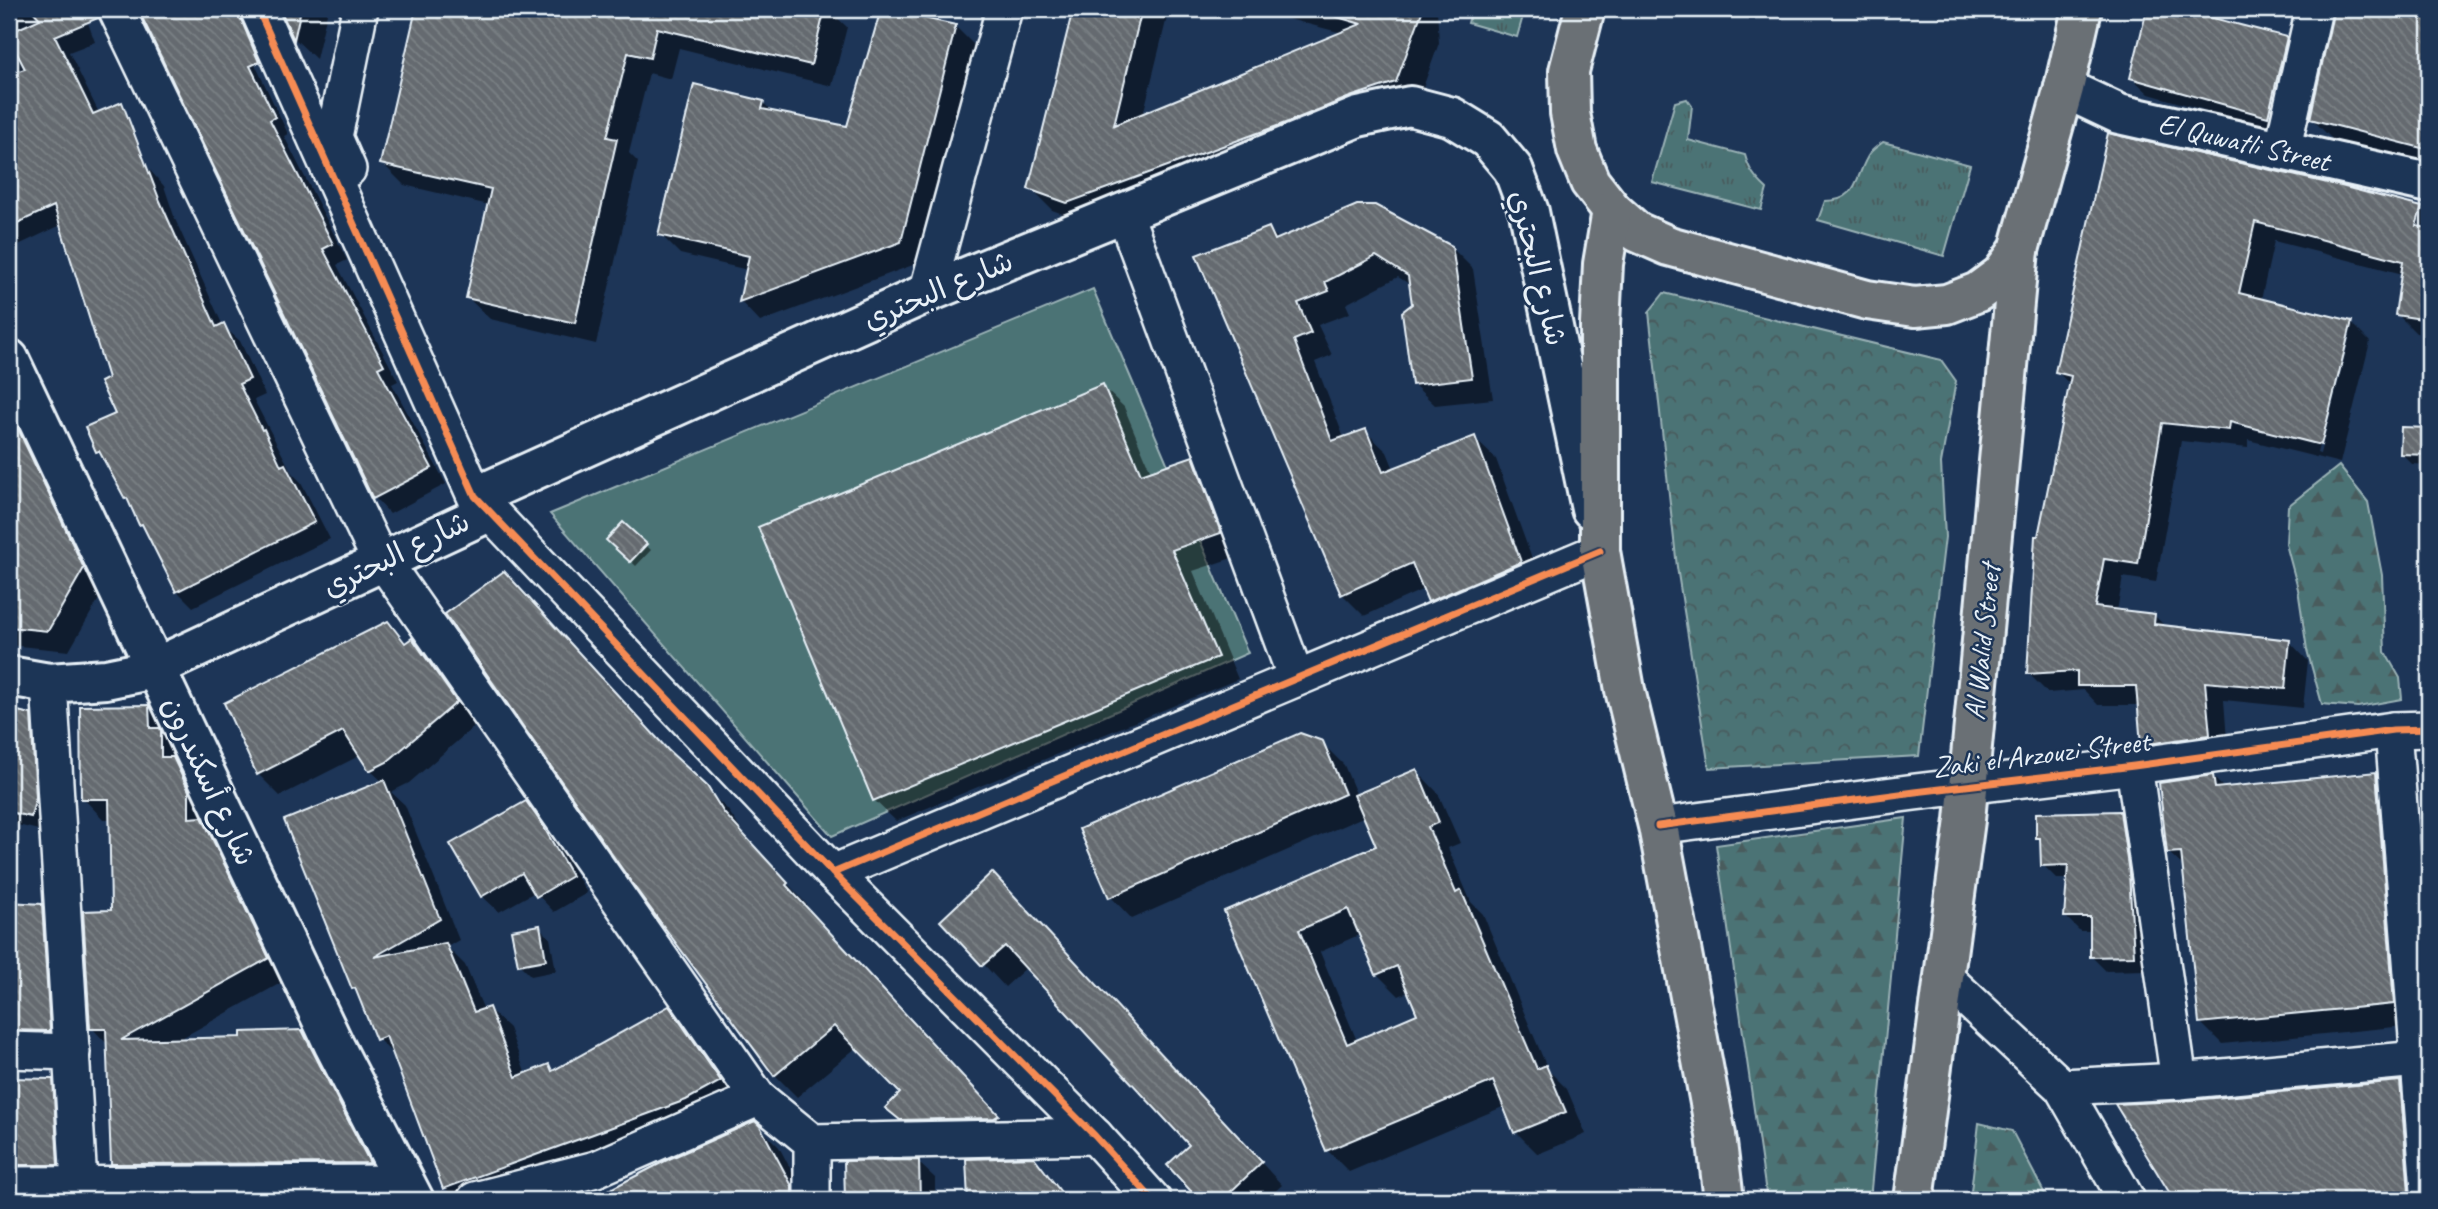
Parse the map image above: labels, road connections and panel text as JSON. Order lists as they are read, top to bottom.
{
  "streets": {
    "main road": [
      "El Quwatli Street",
      "شارع البحتري",
      "Al Walid Street",
      "شارع أسكندرون"
    ],
    "street": ["Zaki el Arzouzi Street"]
  },
  "crossings": [
    ["شارع البحتري", "شارع أسكندرون"],
    ["Al Walid Street", "Zaki el Arzouzi Street"]
  ]
}
